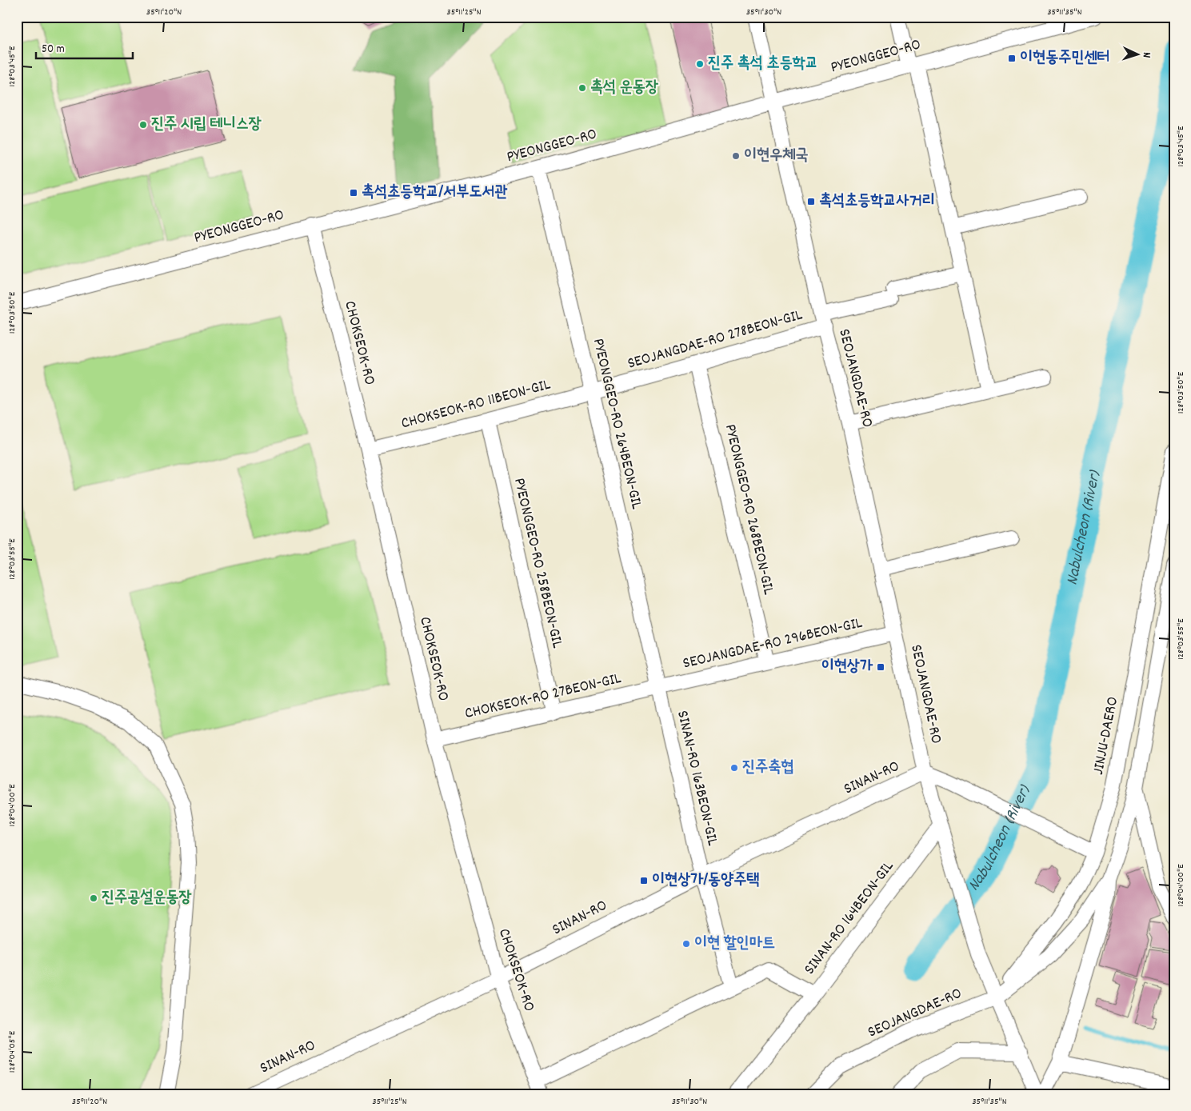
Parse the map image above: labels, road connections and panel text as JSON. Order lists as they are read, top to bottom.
{
  "streets": {
    "street": [
      "PYEONGGEO-RO",
      "SEOJANGDAE-RO 278BEON-GIL",
      "CHOKSEOK-RO",
      "SEOJANGDAE-RO",
      "CHOKSEOK-RO 11BEON-GIL",
      "PYEONGGEO-RO 264BEON-GIL",
      "PYEONGGEO-RO 268BEON-GIL",
      "PYEONGGEO-RO 258BEON-GIL",
      "SEOJANGDAE-RO 296BEON-GIL",
      "CHOKSEOK-RO 27BEON-GIL",
      "JINJU-DAERO",
      "SINAN-RO 163BEON-GIL",
      "SINAN-RO",
      "SINAN-RO 164BEON-GIL"
    ]
  },
  "crossings": [
    ["PYEONGGEO-RO", "CHOKSEOK-RO"],
    ["PYEONGGEO-RO", "SEOJANGDAE-RO"],
    ["PYEONGGEO-RO", "PYEONGGEO-RO 264BEON-GIL"],
    ["SEOJANGDAE-RO 278BEON-GIL", "SEOJANGDAE-RO"],
    ["SEOJANGDAE-RO 278BEON-GIL", "CHOKSEOK-RO 11BEON-GIL"],
    ["SEOJANGDAE-RO 278BEON-GIL", "PYEONGGEO-RO 264BEON-GIL"],
    ["SEOJANGDAE-RO 278BEON-GIL", "PYEONGGEO-RO 268BEON-GIL"],
    ["CHOKSEOK-RO", "CHOKSEOK-RO 11BEON-GIL"],
    ["CHOKSEOK-RO", "CHOKSEOK-RO 27BEON-GIL"],
    ["CHOKSEOK-RO", "SINAN-RO"],
    ["CHOKSEOK-RO", "SINAN-RO 164BEON-GIL"],
    ["SEOJANGDAE-RO", "SEOJANGDAE-RO 296BEON-GIL"],
    ["SEOJANGDAE-RO", "JINJU-DAERO"],
    ["SEOJANGDAE-RO", "SINAN-RO"],
    ["SEOJANGDAE-RO", "SINAN-RO 164BEON-GIL"],
    ["CHOKSEOK-RO 11BEON-GIL", "PYEONGGEO-RO 264BEON-GIL"],
    ["CHOKSEOK-RO 11BEON-GIL", "PYEONGGEO-RO 258BEON-GIL"],
    ["PYEONGGEO-RO 264BEON-GIL", "SEOJANGDAE-RO 296BEON-GIL"],
    ["PYEONGGEO-RO 264BEON-GIL", "CHOKSEOK-RO 27BEON-GIL"],
    ["PYEONGGEO-RO 264BEON-GIL", "SINAN-RO 163BEON-GIL"],
    ["PYEONGGEO-RO 268BEON-GIL", "SEOJANGDAE-RO 296BEON-GIL"],
    ["PYEONGGEO-RO 258BEON-GIL", "CHOKSEOK-RO 27BEON-GIL"],
    ["SEOJANGDAE-RO 296BEON-GIL", "CHOKSEOK-RO 27BEON-GIL"],
    ["SEOJANGDAE-RO 296BEON-GIL", "SINAN-RO 163BEON-GIL"],
    ["CHOKSEOK-RO 27BEON-GIL", "SINAN-RO 163BEON-GIL"],
    ["SINAN-RO 163BEON-GIL", "SINAN-RO"]
  ],
  "water": ["Nabulcheon (River)"],
  "places": {
    "transit": [
      "이현동주민센터",
      "촉석초등학교/서부도서관",
      "촉석초등학교사거리",
      "이현상가",
      "이현상가/동양주택"
    ],
    "other": [
      "진주 촉석 초등학교",
      "촉석 운동장",
      "진주 시립 테니스장",
      "이현우체국",
      "진주축협",
      "진주공설운동장",
      "이현 할인마트"
    ]
  },
  "scale_bar": "50 m",
  "north": "right",
  "coordinates": [
    "35°11'20\"N",
    "35°11'25\"N",
    "35°11'30\"N",
    "35°11'35\"N",
    "128°03'45\"E",
    "128°03'50\"E",
    "128°03'55\"E",
    "128°04'00\"E",
    "128°04'05\"E"
  ]
}
